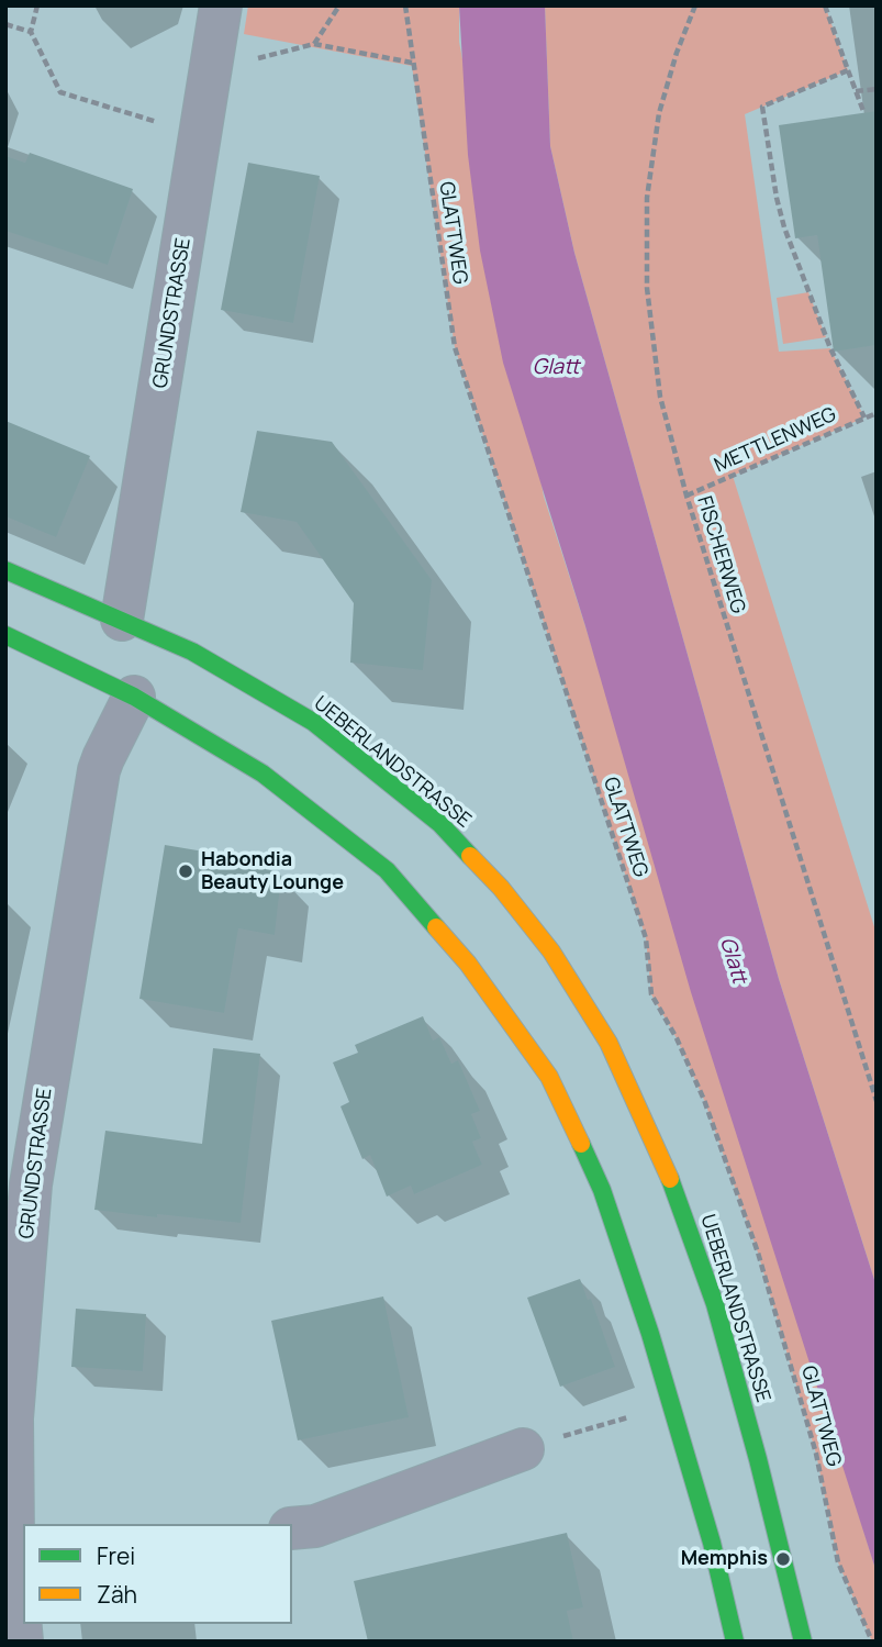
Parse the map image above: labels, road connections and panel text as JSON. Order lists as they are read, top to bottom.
{
  "streets": {
    "main road": ["UEBERLANDSTRASSE"],
    "street": ["GRUNDSTRASSE"],
    "path": ["GLATTWEG", "METTLENWEG", "FISCHERWEG"]
  },
  "crossings": [
    ["GRUNDSTRASSE", "UEBERLANDSTRASSE"],
    ["METTLENWEG", "FISCHERWEG"]
  ],
  "water": ["Glatt"],
  "places": ["Habondia Beauty Lounge", "Memphis"],
  "legend": ["Frei", "Zäh"]
}
